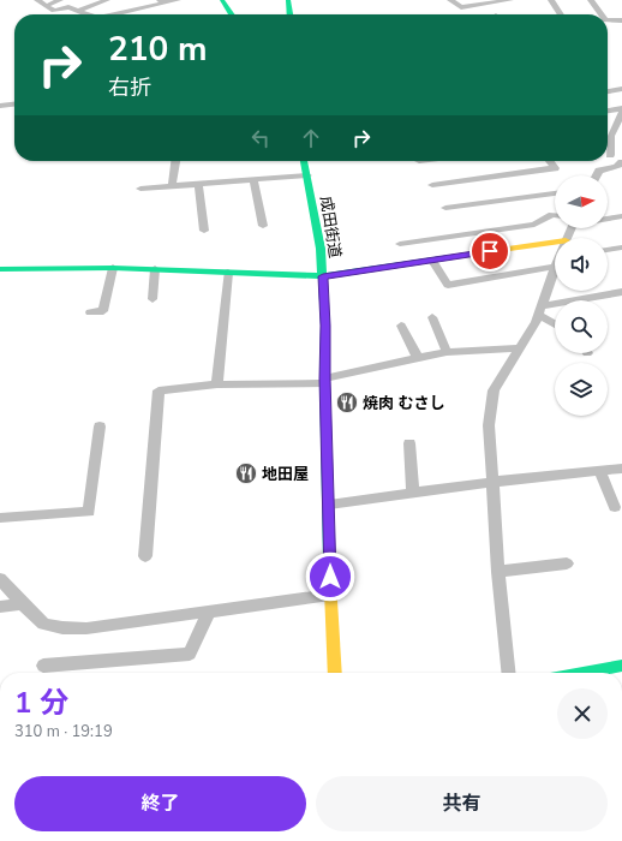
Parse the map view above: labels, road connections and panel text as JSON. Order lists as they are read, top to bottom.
{
  "streets": {
    "main road": ["成田街道"]
  },
  "places": {
    "restaurant": ["焼肉 むさし", "地田屋"]
  },
  "north": "right",
  "page": {
    "turn": ["210 m", "右折"],
    "heading": ["1 分", "310 m · 19:19"],
    "buttons": ["終了", "共有"]
  }
}
